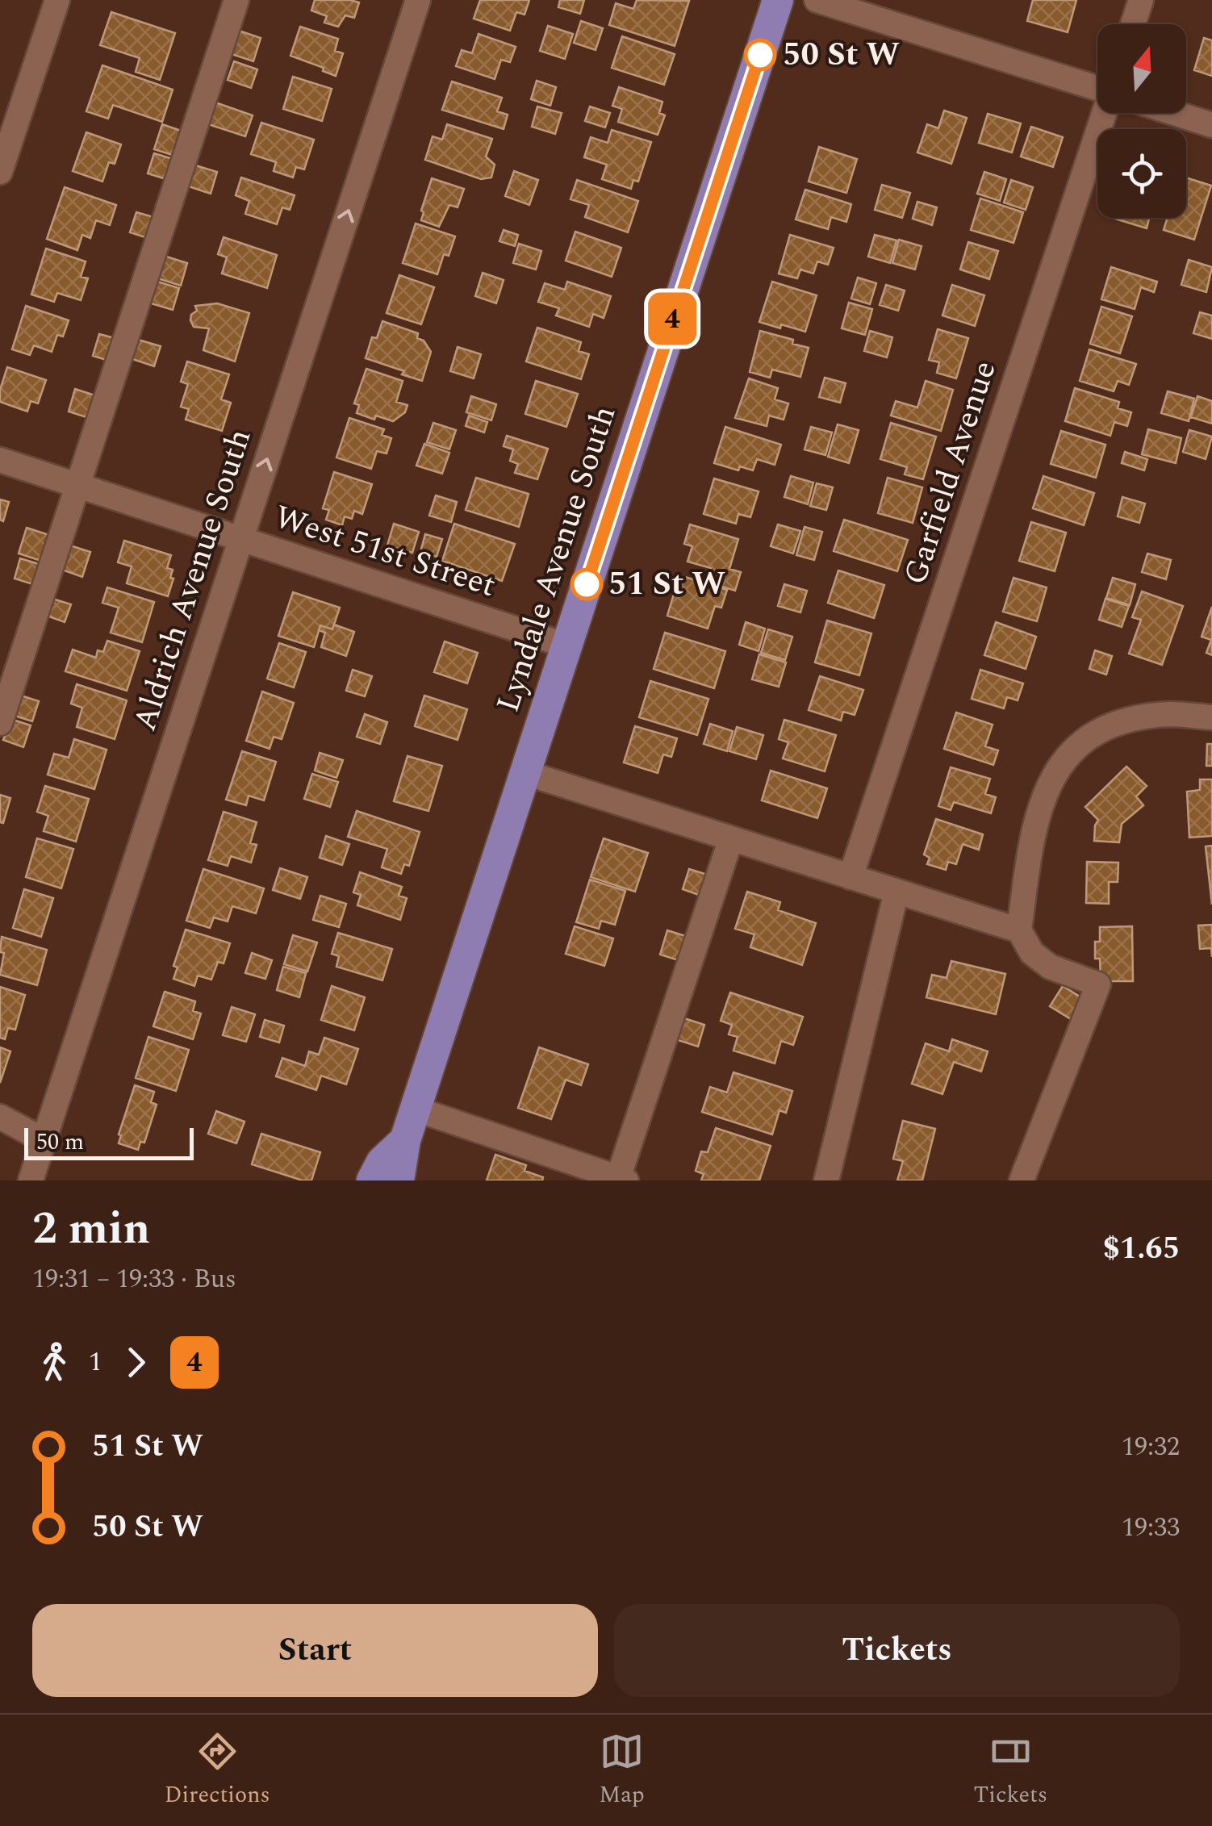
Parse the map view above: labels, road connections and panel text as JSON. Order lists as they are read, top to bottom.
{
  "streets": {
    "main road": ["Lyndale Avenue South"],
    "street": ["Garfield Avenue", "West 51st Street", "Aldrich Avenue South"]
  },
  "crossings": [
    ["West 51st Street", "Lyndale Avenue South"],
    ["West 51st Street", "Aldrich Avenue South"]
  ],
  "places": ["50 St W", "51 St W"],
  "lines": ["bus line 4"],
  "scale_bar": "50 m",
  "north": "top",
  "page": {
    "on_map": "4",
    "scale": "50 m",
    "heading": ["2 min", "19:31 – 19:33 · Bus", "$1.65"],
    "legs": ["1", "4"],
    "list": [
      {
        "name": "51 St W",
        "value": "19:32"
      },
      {
        "name": "50 St W",
        "value": "19:33"
      }
    ],
    "buttons": ["Start", "Tickets"],
    "tabs": ["Directions", "Map", "Tickets"]
  }
}
